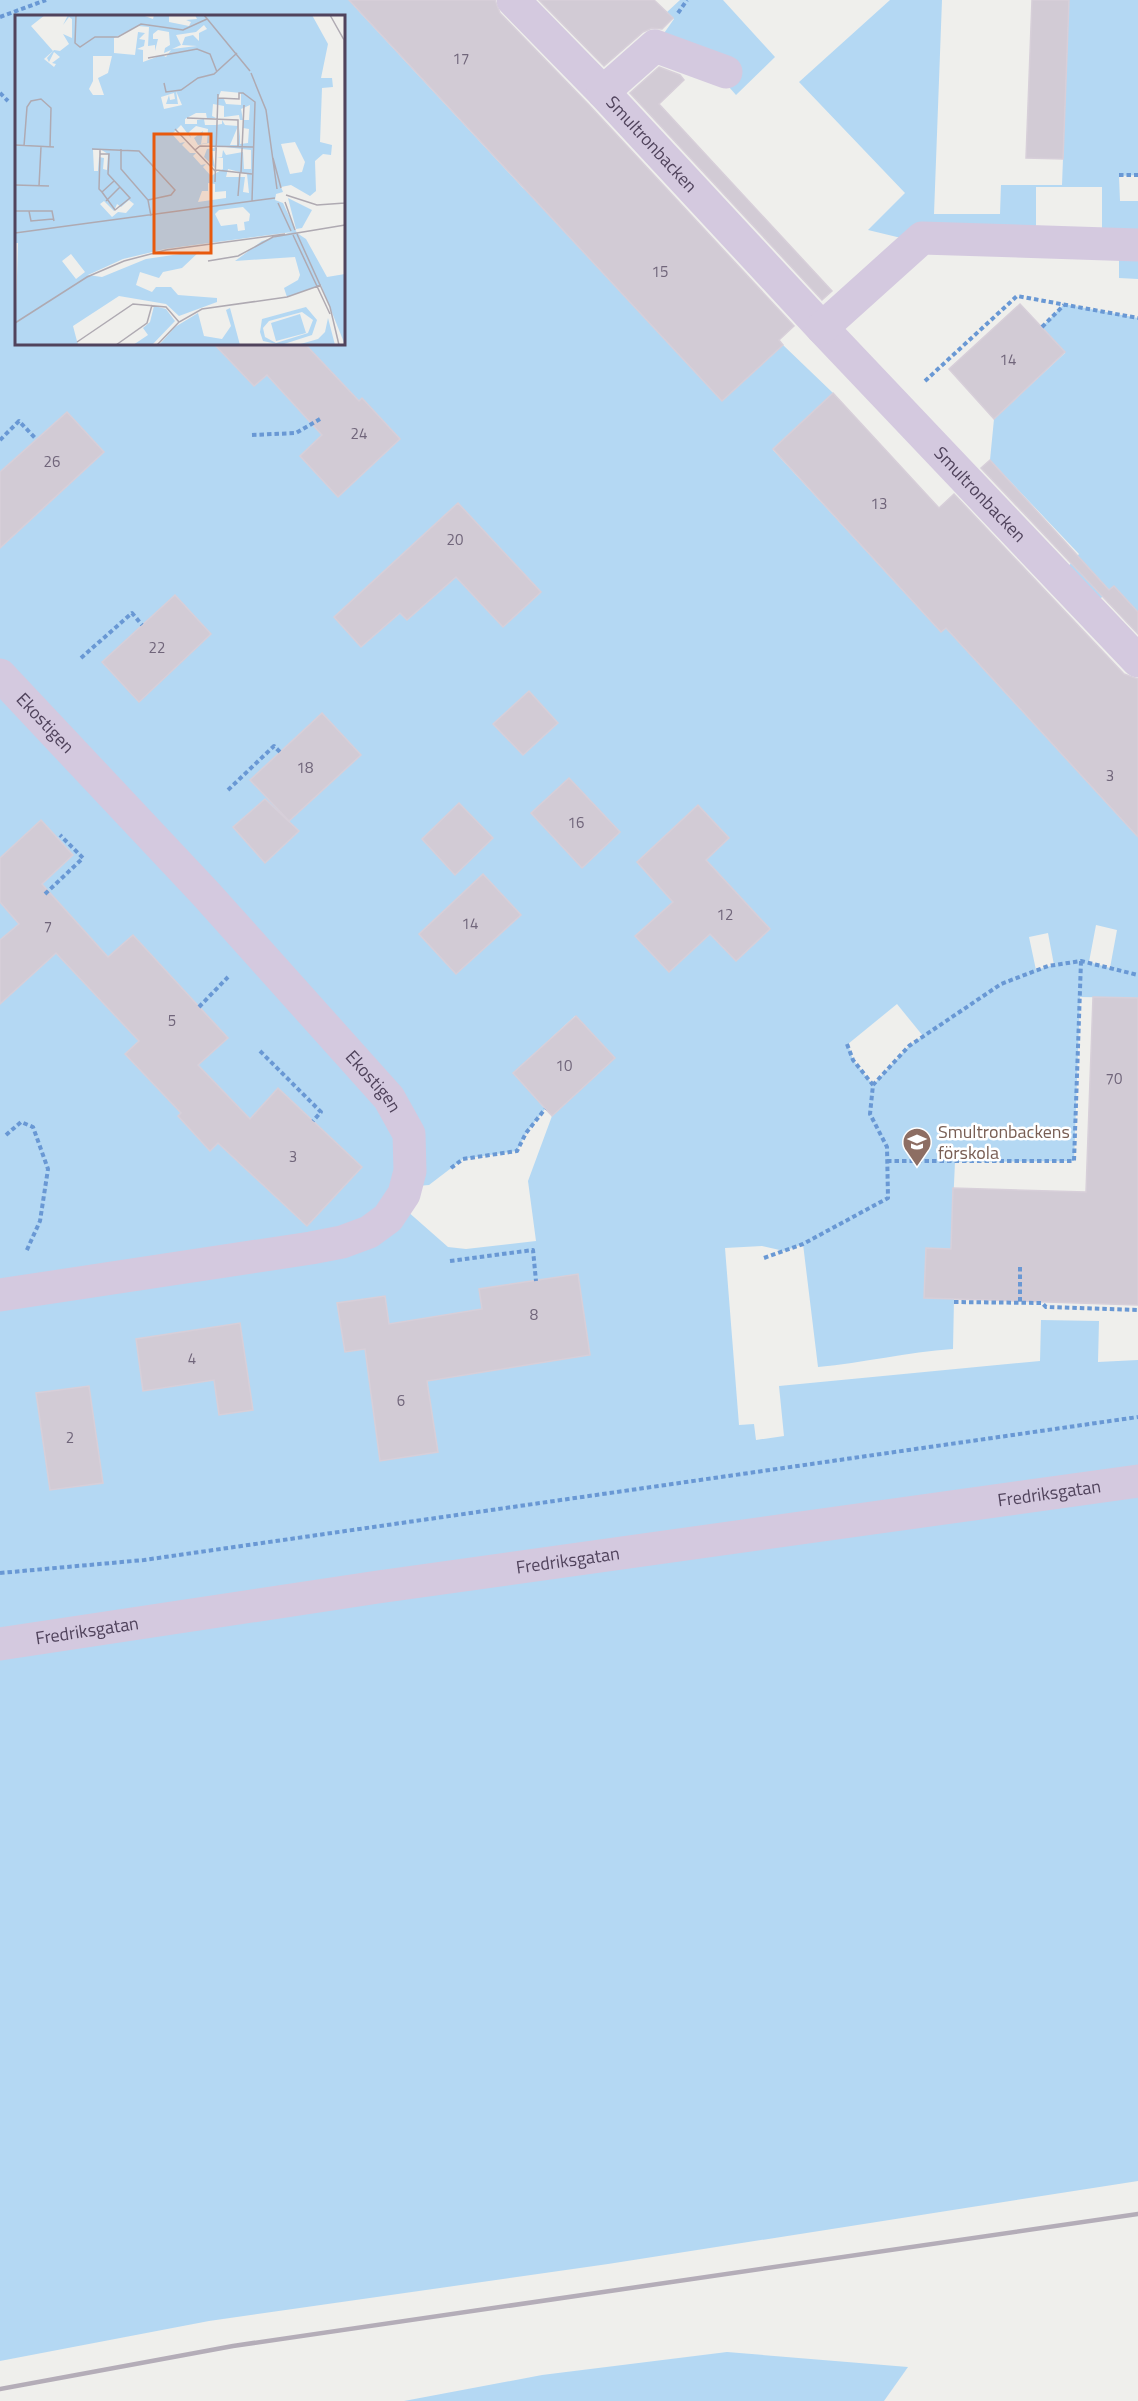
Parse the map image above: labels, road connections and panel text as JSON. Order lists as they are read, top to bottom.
{
  "streets": {
    "street": ["Smultronbacken", "Ekostigen", "Fredriksgatan"]
  },
  "places": {
    "school or university": ["Smultronbackens förskola"]
  },
  "house_numbers": [
    "17",
    "15",
    "14",
    "24",
    "26",
    "13",
    "20",
    "22",
    "18",
    "3",
    "16",
    "12",
    "14",
    "7",
    "5",
    "10",
    "70",
    "3",
    "8",
    "4",
    "6",
    "2"
  ]
}
